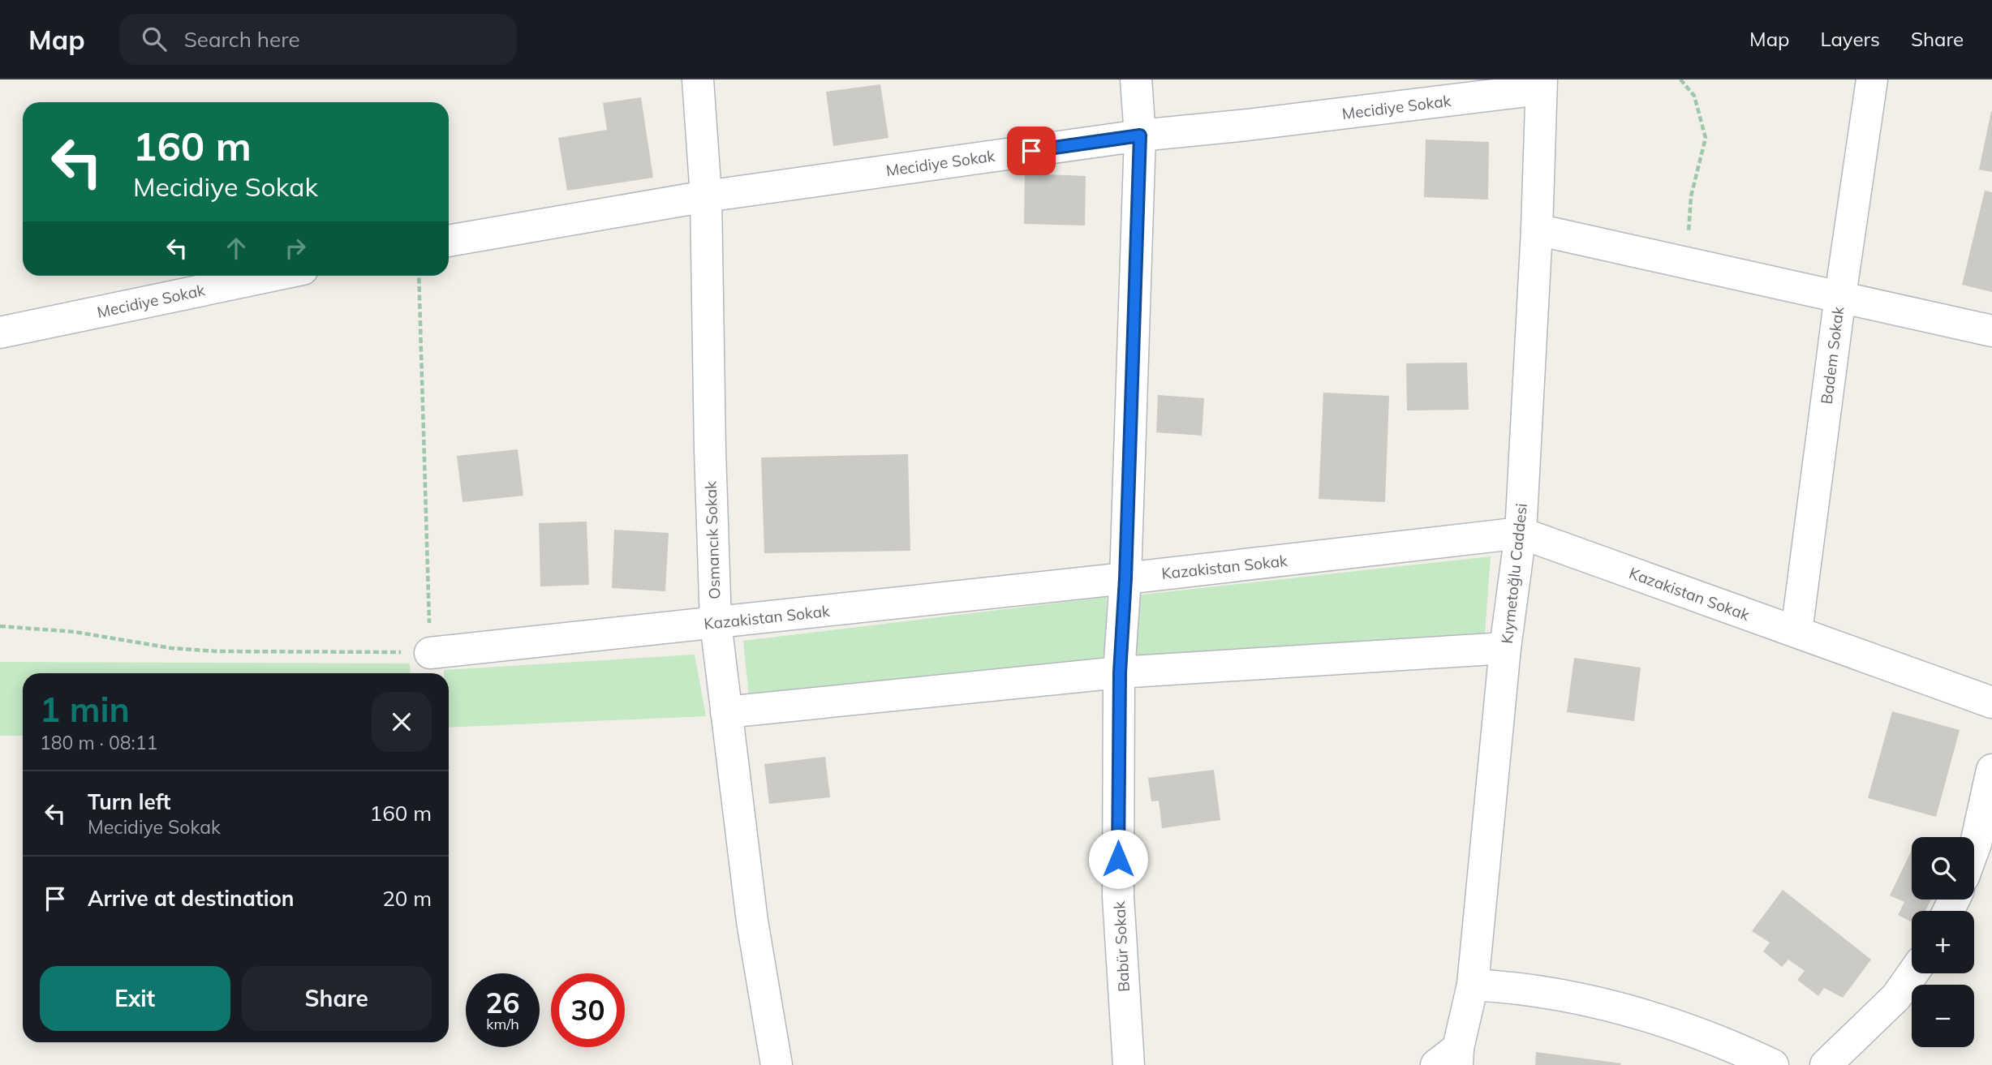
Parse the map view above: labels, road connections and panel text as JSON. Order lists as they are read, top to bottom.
{
  "streets": {
    "street": [
      "Mecidiye Sokak",
      "Badem Sokak",
      "Osmancık Sokak",
      "Kazakistan Sokak",
      "Kıymetoğlu Caddesi",
      "Babür Sokak"
    ]
  },
  "crossings": [
    ["Mecidiye Sokak", "Osmancık Sokak"],
    ["Mecidiye Sokak", "Kıymetoğlu Caddesi"],
    ["Mecidiye Sokak", "Babür Sokak"],
    ["Badem Sokak", "Kazakistan Sokak"],
    ["Osmancık Sokak", "Kazakistan Sokak"],
    ["Kazakistan Sokak", "Kıymetoğlu Caddesi"],
    ["Kazakistan Sokak", "Babür Sokak"]
  ],
  "page": {
    "header": "Map",
    "search": "Search here",
    "nav": ["Map", "Layers", "Share"],
    "turn": ["160 m", "Mecidiye Sokak"],
    "heading": ["1 min", "180 m · 08:11"],
    "list": [
      {
        "name": "Turn left",
        "note": "Mecidiye Sokak",
        "value": "160 m"
      },
      {
        "name": "Arrive at destination",
        "value": "20 m"
      }
    ],
    "map_buttons": ["+", "−"],
    "buttons": ["Exit", "Share"],
    "speed": "26 km/h",
    "limit": "30"
  }
}
